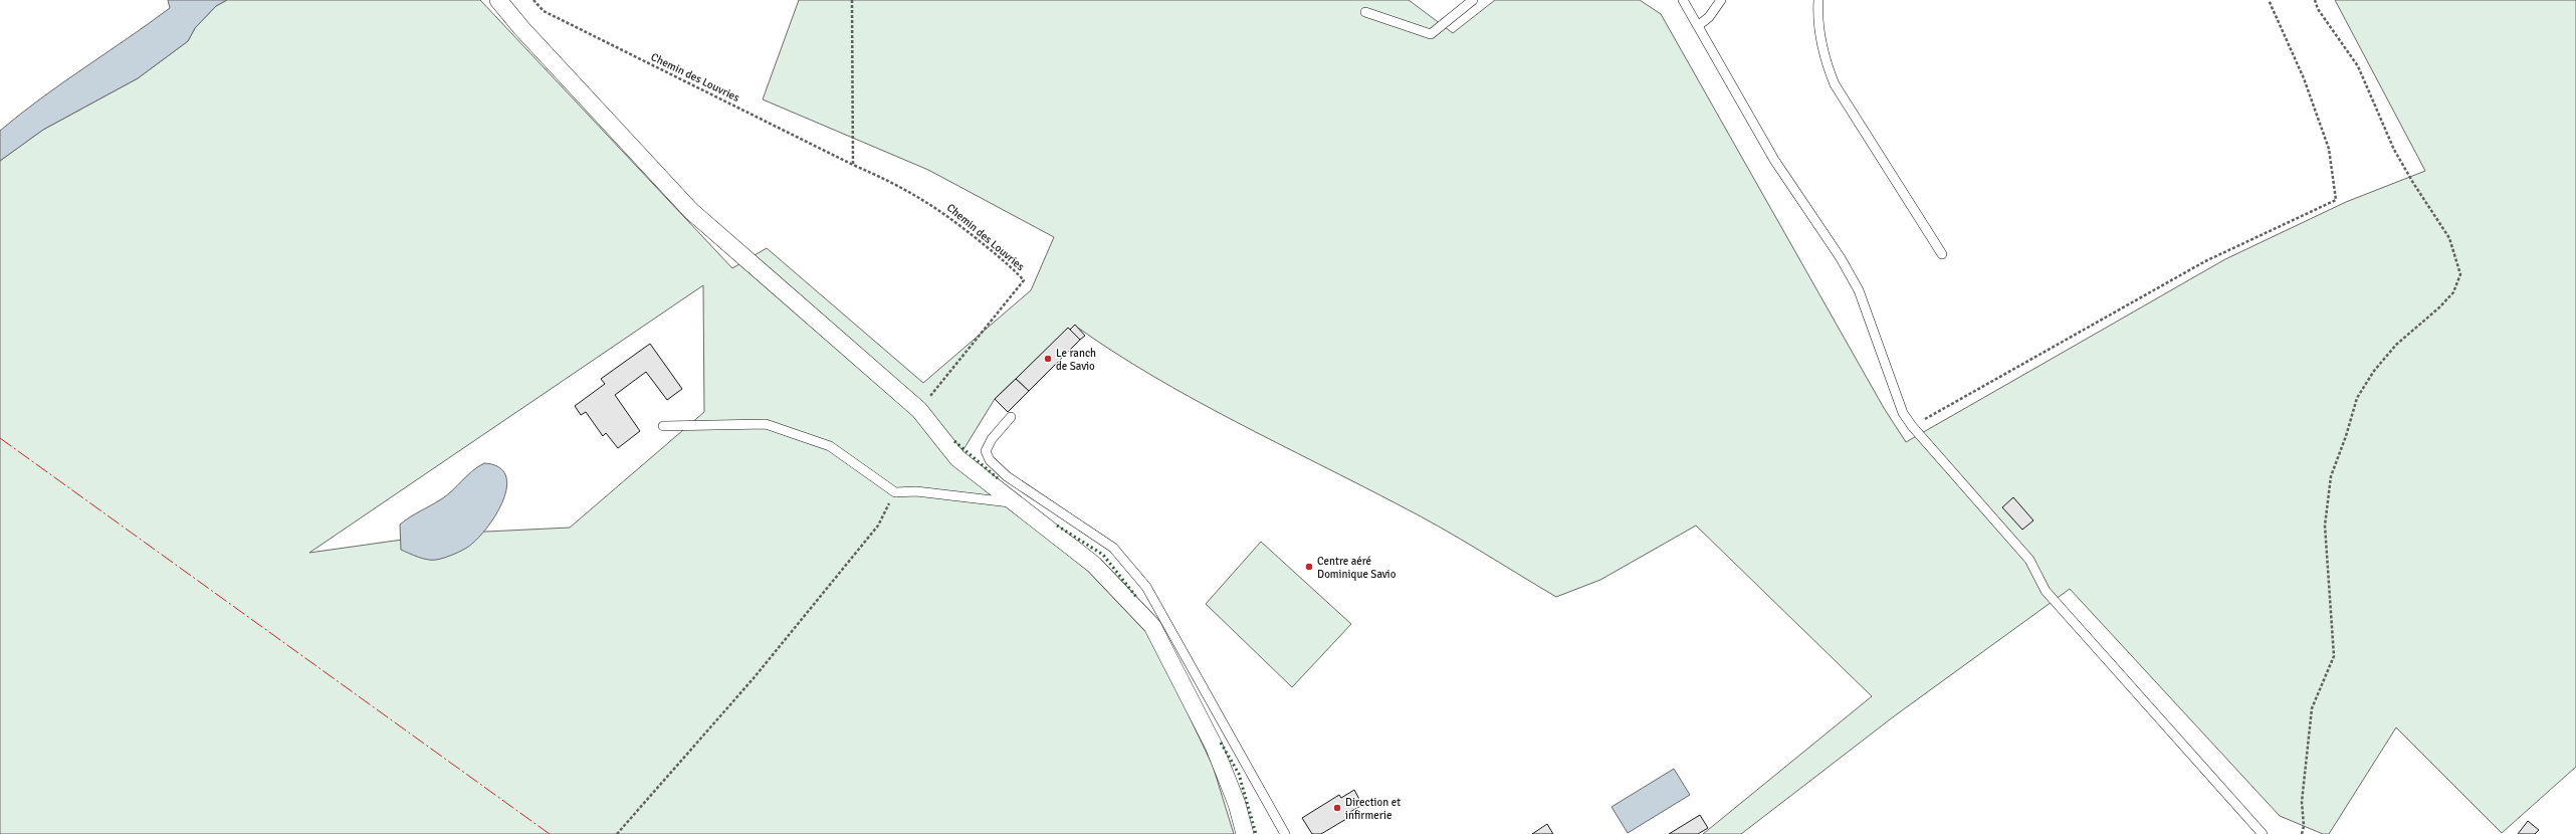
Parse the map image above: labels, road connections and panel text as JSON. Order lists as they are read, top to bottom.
{
  "streets": {
    "path": ["Chemin des Louvries"]
  },
  "places": ["Le ranch de Savio", "Centre aéré Dominique Savio", "Direction et infirmerie"]
}
